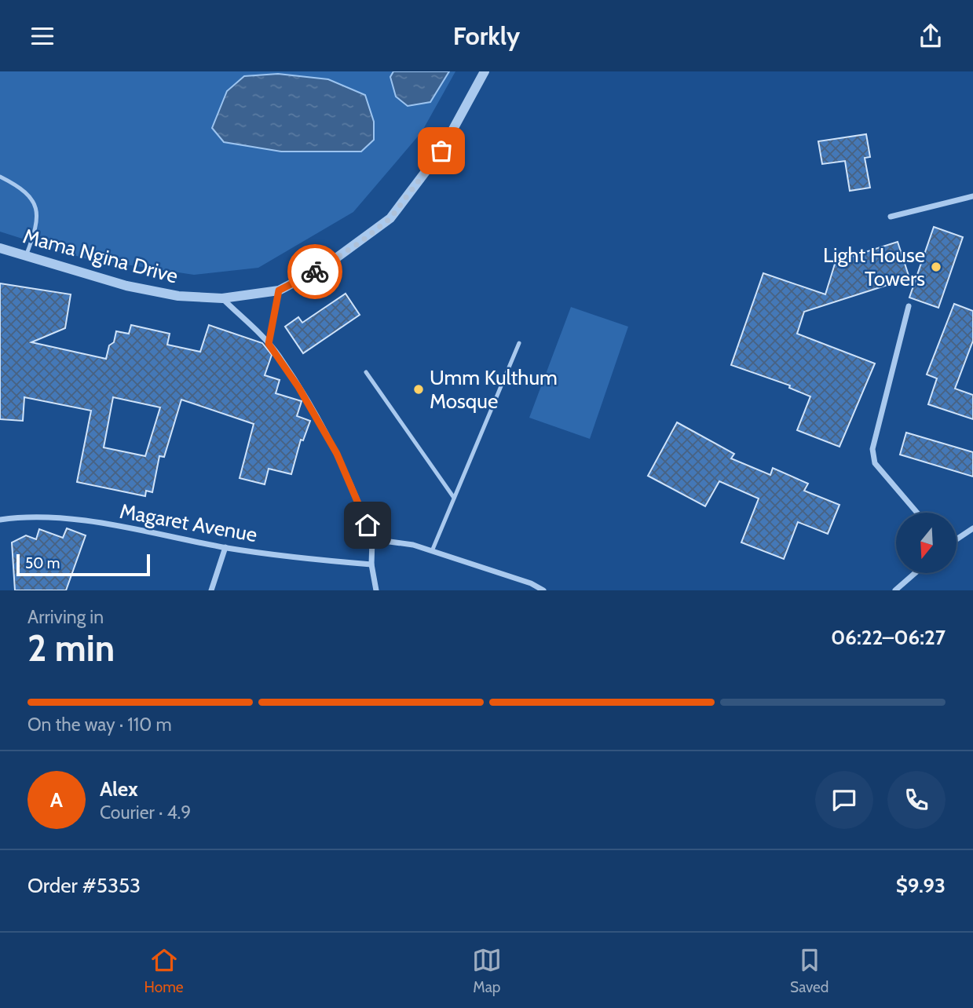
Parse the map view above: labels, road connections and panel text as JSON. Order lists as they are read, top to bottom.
{
  "streets": {
    "street": ["Mama Ngina Drive", "Magaret Avenue"]
  },
  "places": ["Light House Towers", "Umm Kulthum Mosque"],
  "scale_bar": "50 m",
  "north": "bottom",
  "page": {
    "header": "Forkly",
    "scale": "50 m",
    "heading": ["2 min", "Arriving in", "06:22–06:27"],
    "panel": [
      "Alex",
      "Courier · 4.9",
      "Order #5353",
      "$9.93"
    ],
    "bar": "On the way · 110 m",
    "round": "A",
    "tabs": ["Home", "Map", "Saved"]
  }
}
